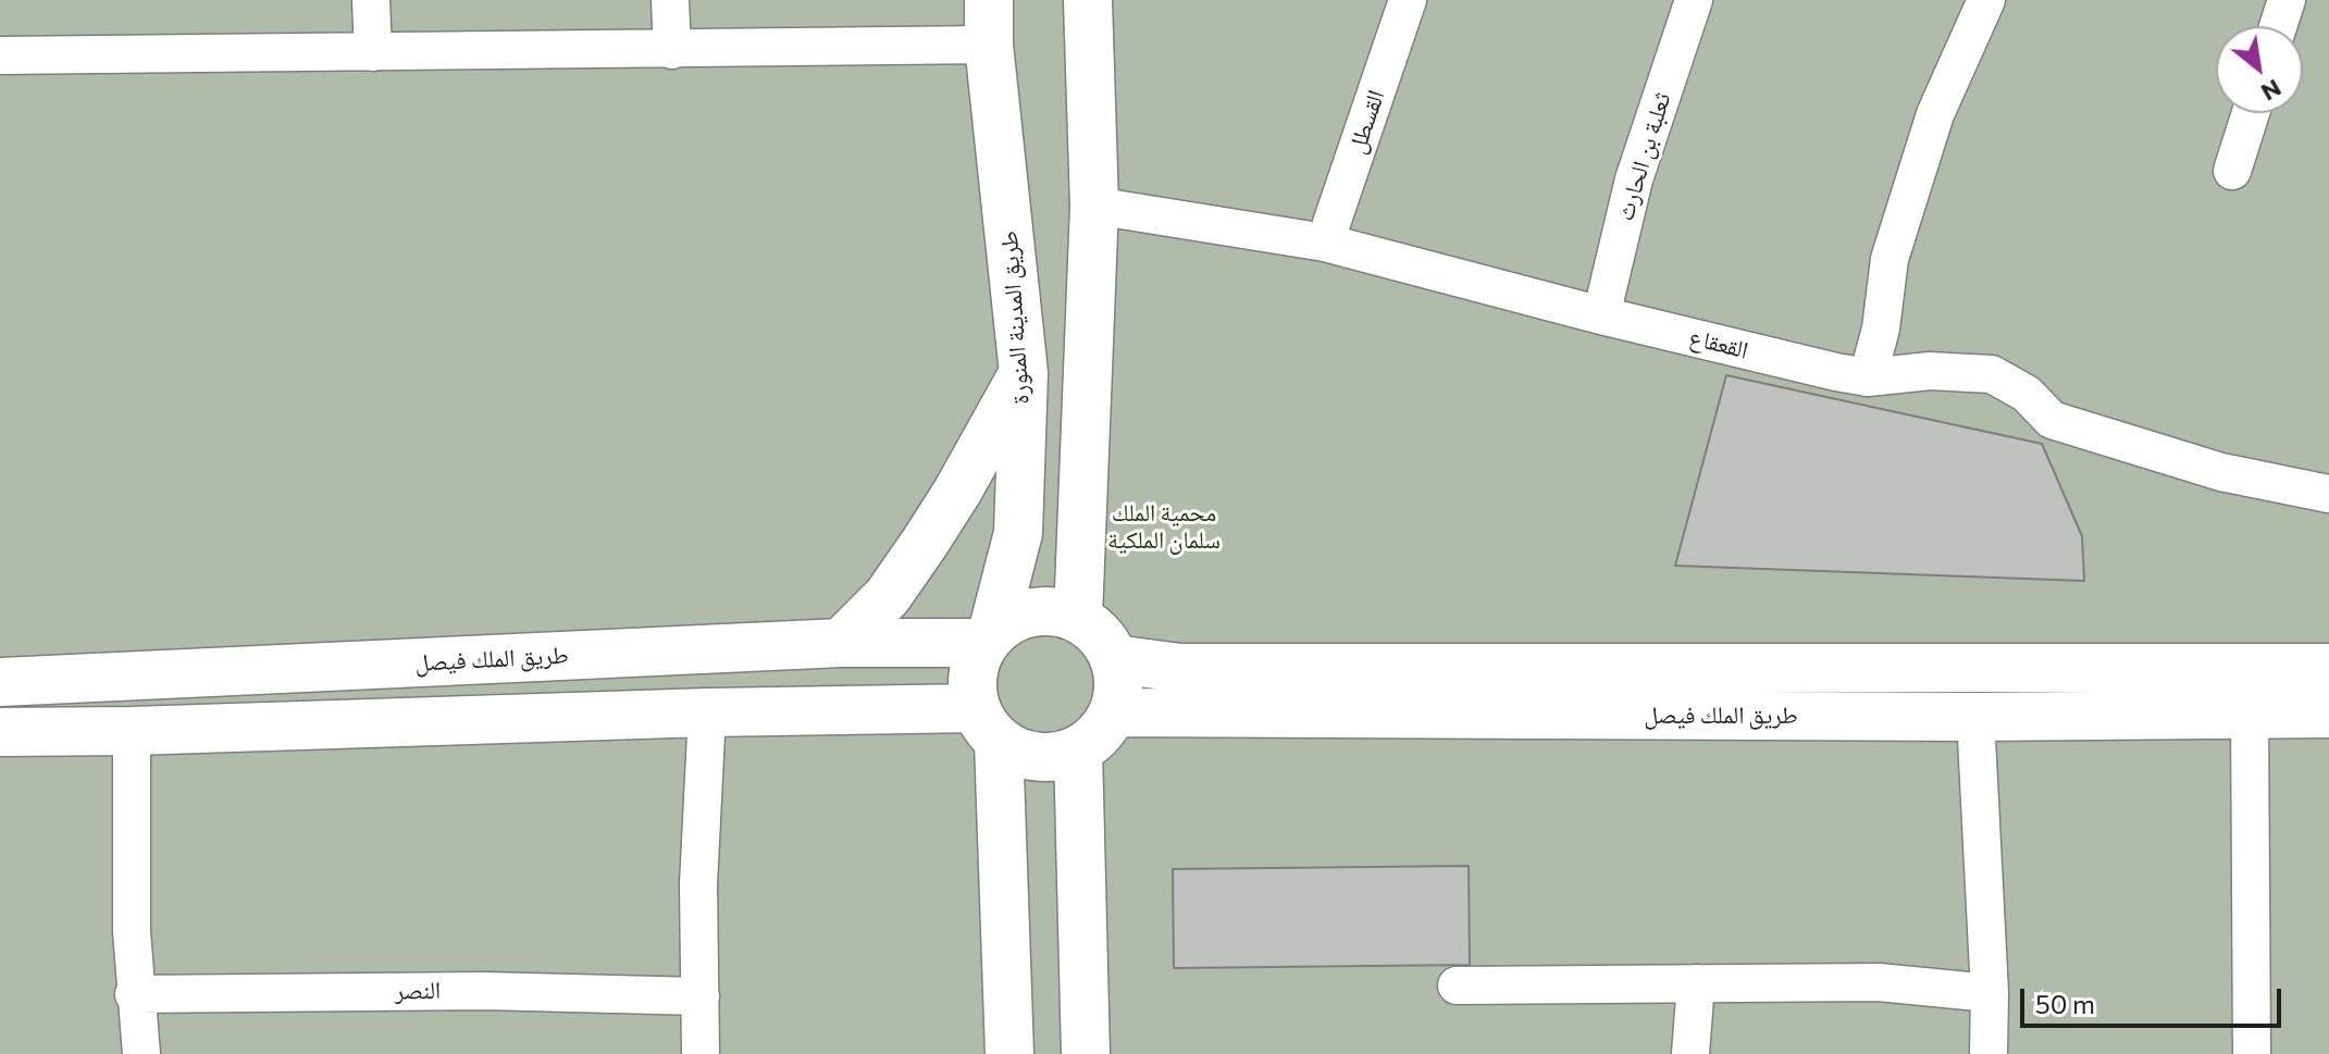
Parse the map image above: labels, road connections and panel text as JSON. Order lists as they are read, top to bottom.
{
  "streets": {
    "main road": ["طريق المدينة المنورة", "طريق الملك فيصل"],
    "street": [
      "القسطل",
      "ثعلبة بن الحارث",
      "القعقاع",
      "النصر"
    ]
  },
  "crossings": [
    ["القسطل", "القعقاع"],
    ["ثعلبة بن الحارث", "القعقاع"],
    ["طريق المدينة المنورة", "طريق الملك فيصل"]
  ],
  "parks": ["محمية الملك سلمان الملكية"],
  "scale_bar": "50 m",
  "north": "bottom right"
}
